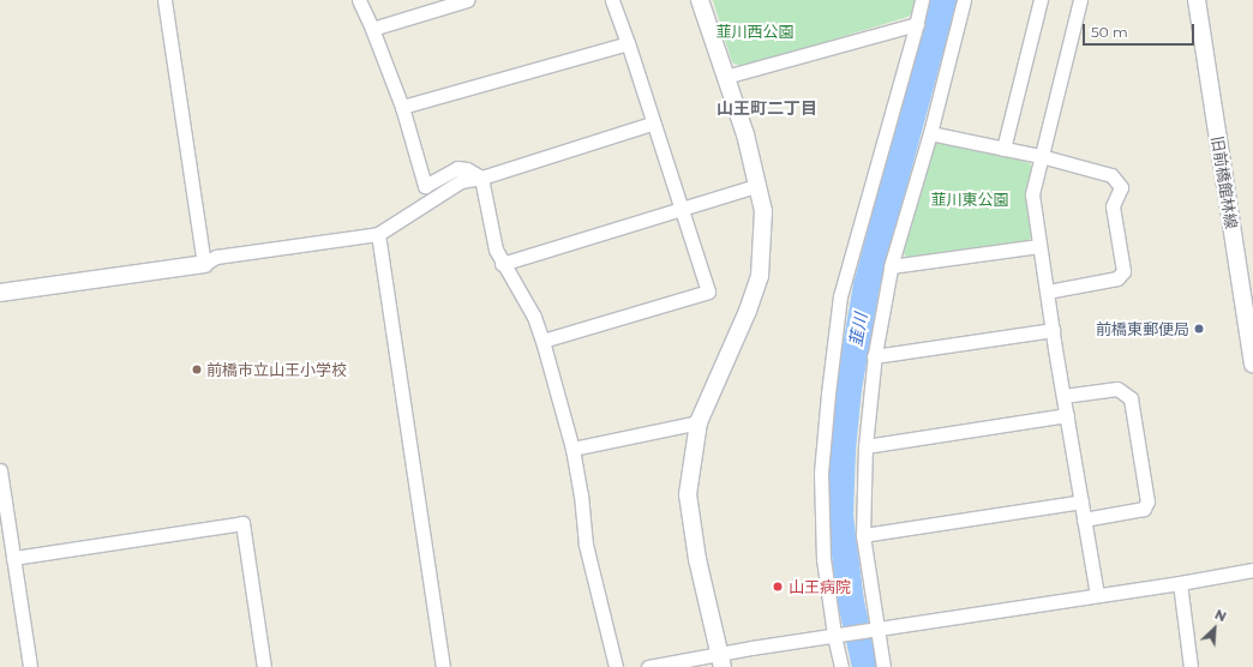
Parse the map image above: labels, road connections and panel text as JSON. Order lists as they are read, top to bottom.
{
  "streets": {
    "street": ["旧前橋館林線"]
  },
  "districts": ["山王町二丁目"],
  "water": ["韮川"],
  "parks": ["韮川西公園", "韮川東公園"],
  "places": ["前橋東郵便局", "前橋市立山王小学校", "山王病院"],
  "scale_bar": "50 m",
  "north": "top right"
}
